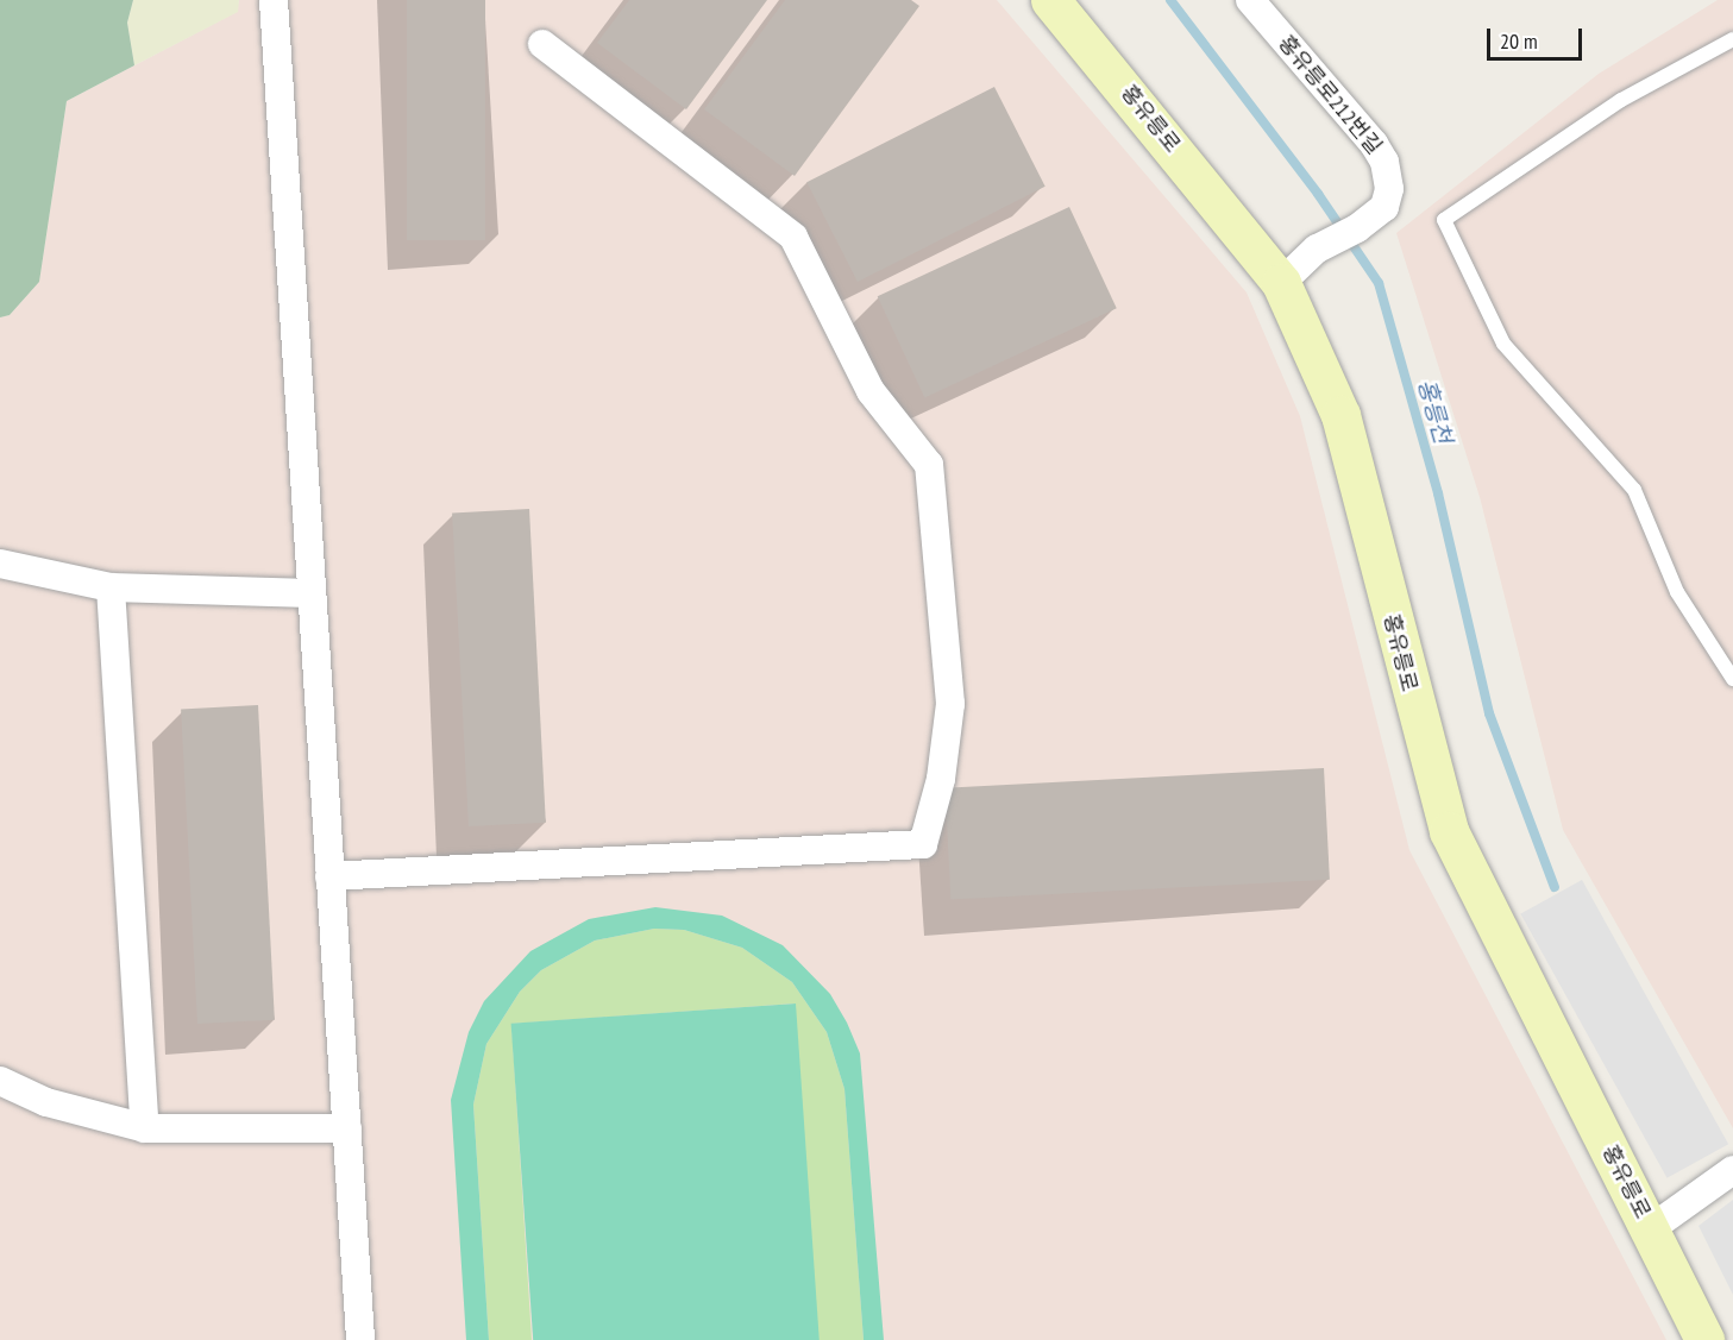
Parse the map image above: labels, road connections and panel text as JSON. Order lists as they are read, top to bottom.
{
  "streets": {
    "street": ["홍유릉로212번길", "홍유릉로"]
  },
  "crossings": [
    ["홍유릉로212번길", "홍유릉로"]
  ],
  "water": ["홍릉천"],
  "scale_bar": "20 m"
}
